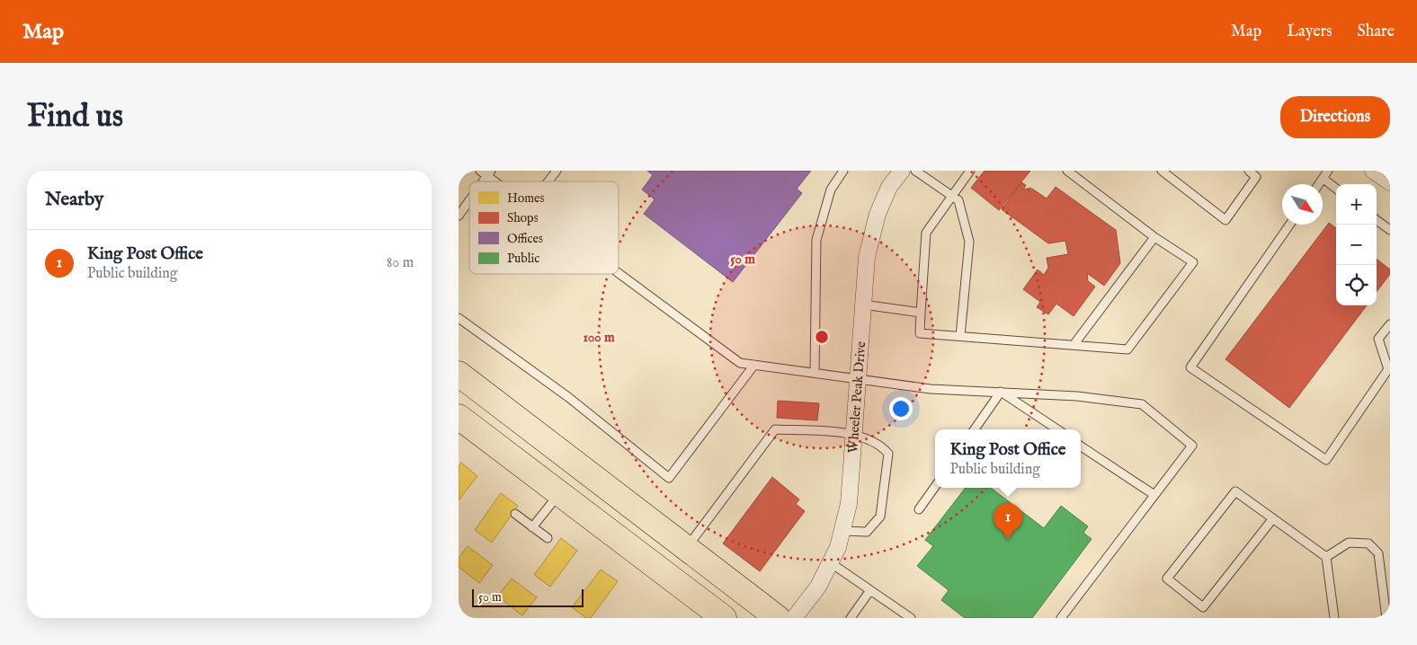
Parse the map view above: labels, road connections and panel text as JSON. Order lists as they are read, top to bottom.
{
  "streets": {
    "street": ["Wheeler Peak Drive"]
  },
  "legend": [
    "Homes",
    "Shops",
    "Offices",
    "Public"
  ],
  "scale_bar": "50 m",
  "north": "bottom right",
  "page": {
    "header": "Map",
    "nav": ["Map", "Layers", "Share"],
    "buttons": "Directions",
    "title": "Find us",
    "heading": "Nearby",
    "map_buttons": ["+", "−"],
    "list": [
      {
        "mark": "1",
        "name": "King Post Office",
        "note": "Public building",
        "value": "80 m"
      }
    ],
    "popup": ["King Post Office", "Public building"],
    "pins": "1",
    "scale": "50 m"
  },
  "rings": ["50 m", "100 m"]
}
